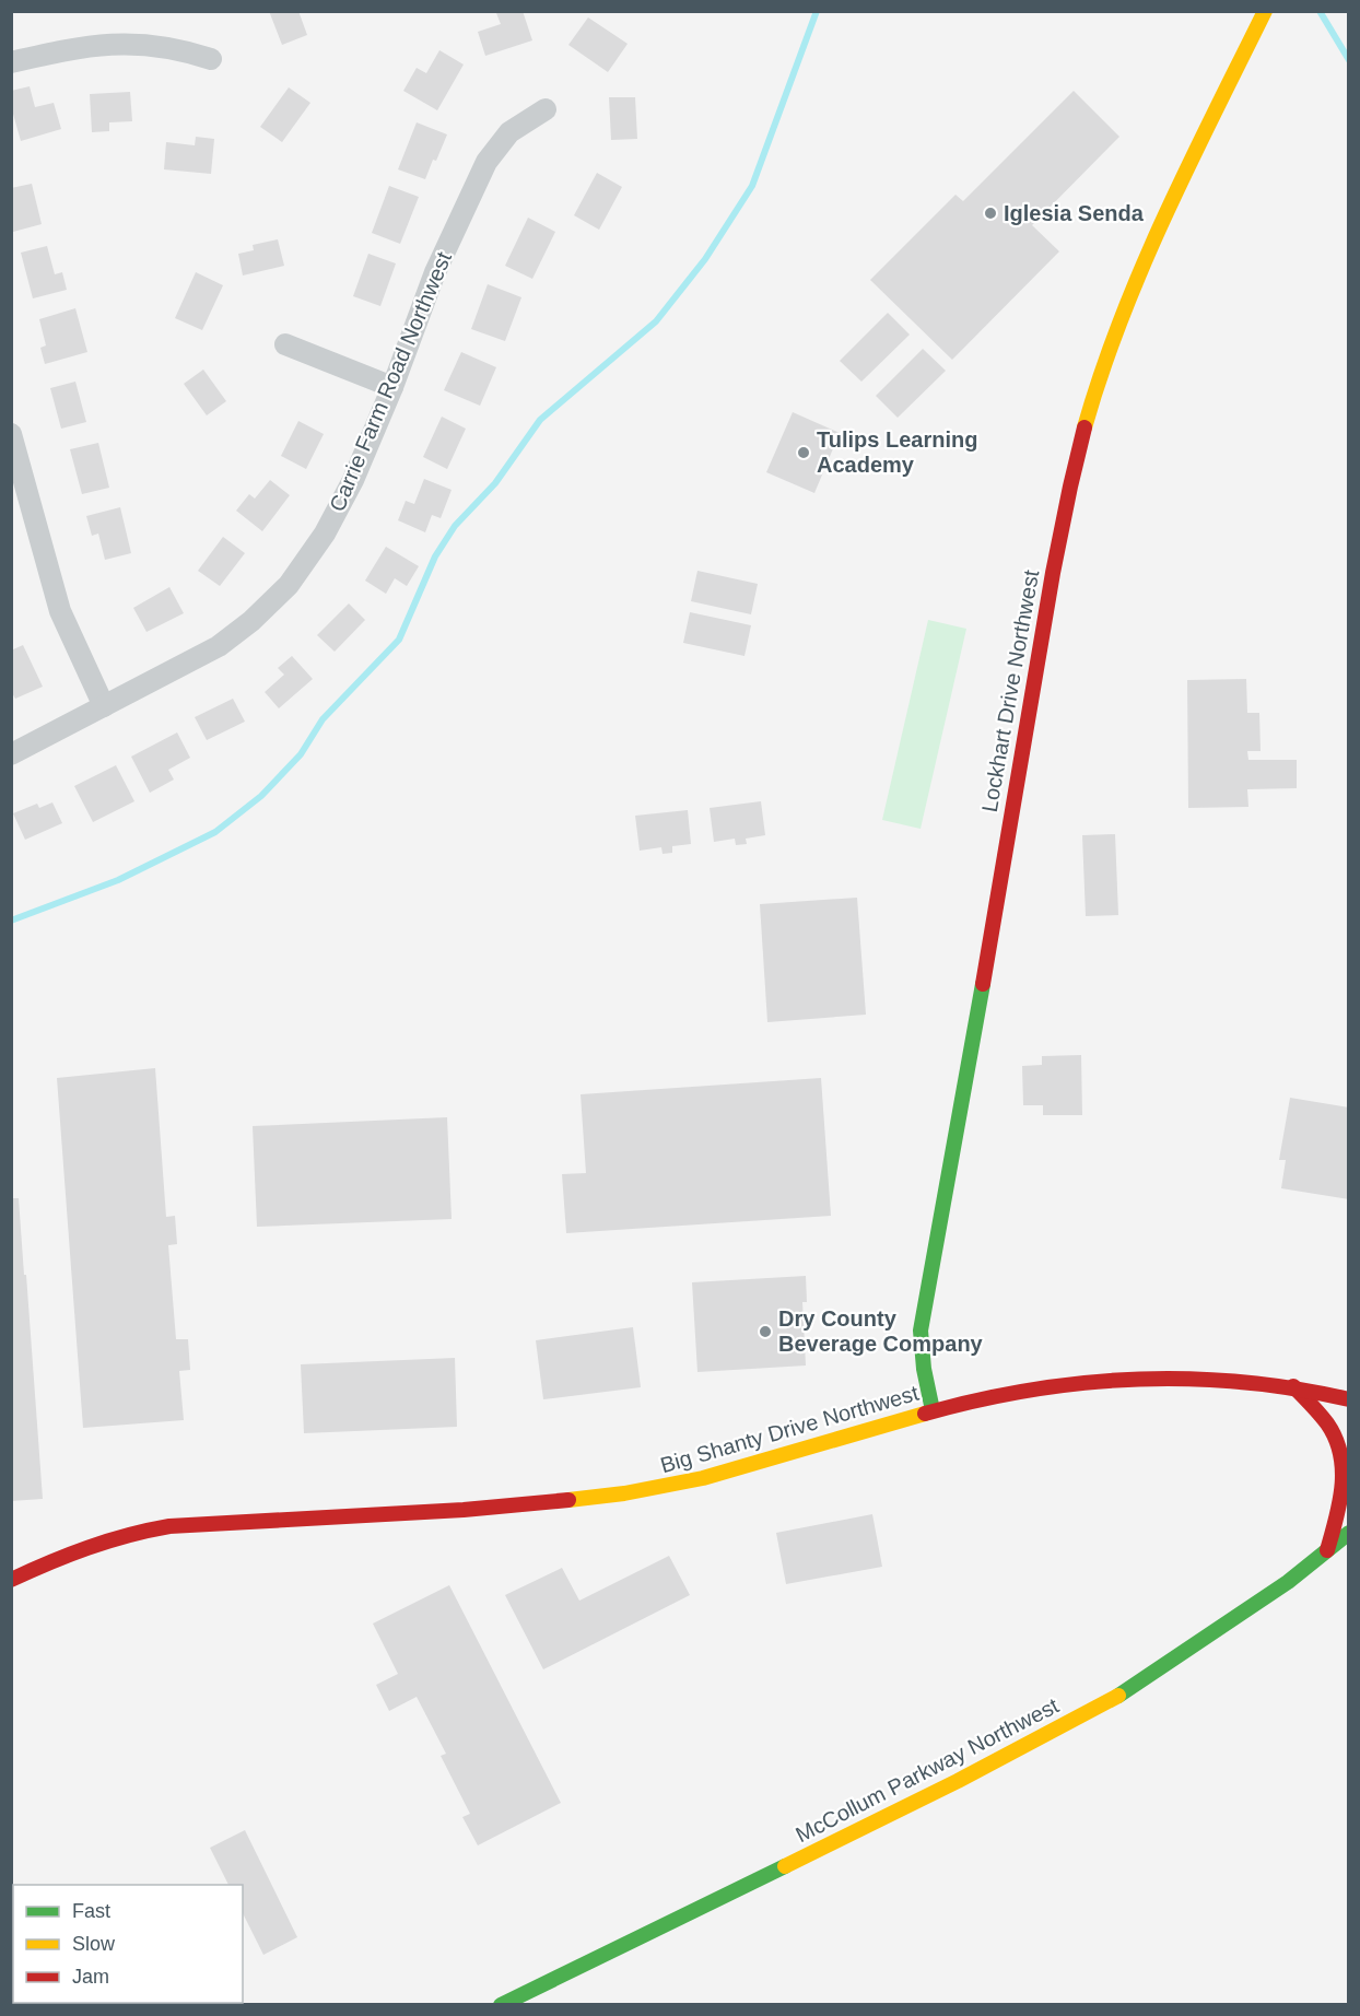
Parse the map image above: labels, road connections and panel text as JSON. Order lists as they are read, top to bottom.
{
  "streets": {
    "street": [
      "Carrie Farm Road Northwest",
      "Lockhart Drive Northwest",
      "Big Shanty Drive Northwest",
      "McCollum Parkway Northwest"
    ]
  },
  "crossings": [
    ["Lockhart Drive Northwest", "Big Shanty Drive Northwest"]
  ],
  "places": ["Iglesia Senda", "Tulips Learning Academy", "Dry County Beverage Company"],
  "legend": ["Fast", "Slow", "Jam"]
}
